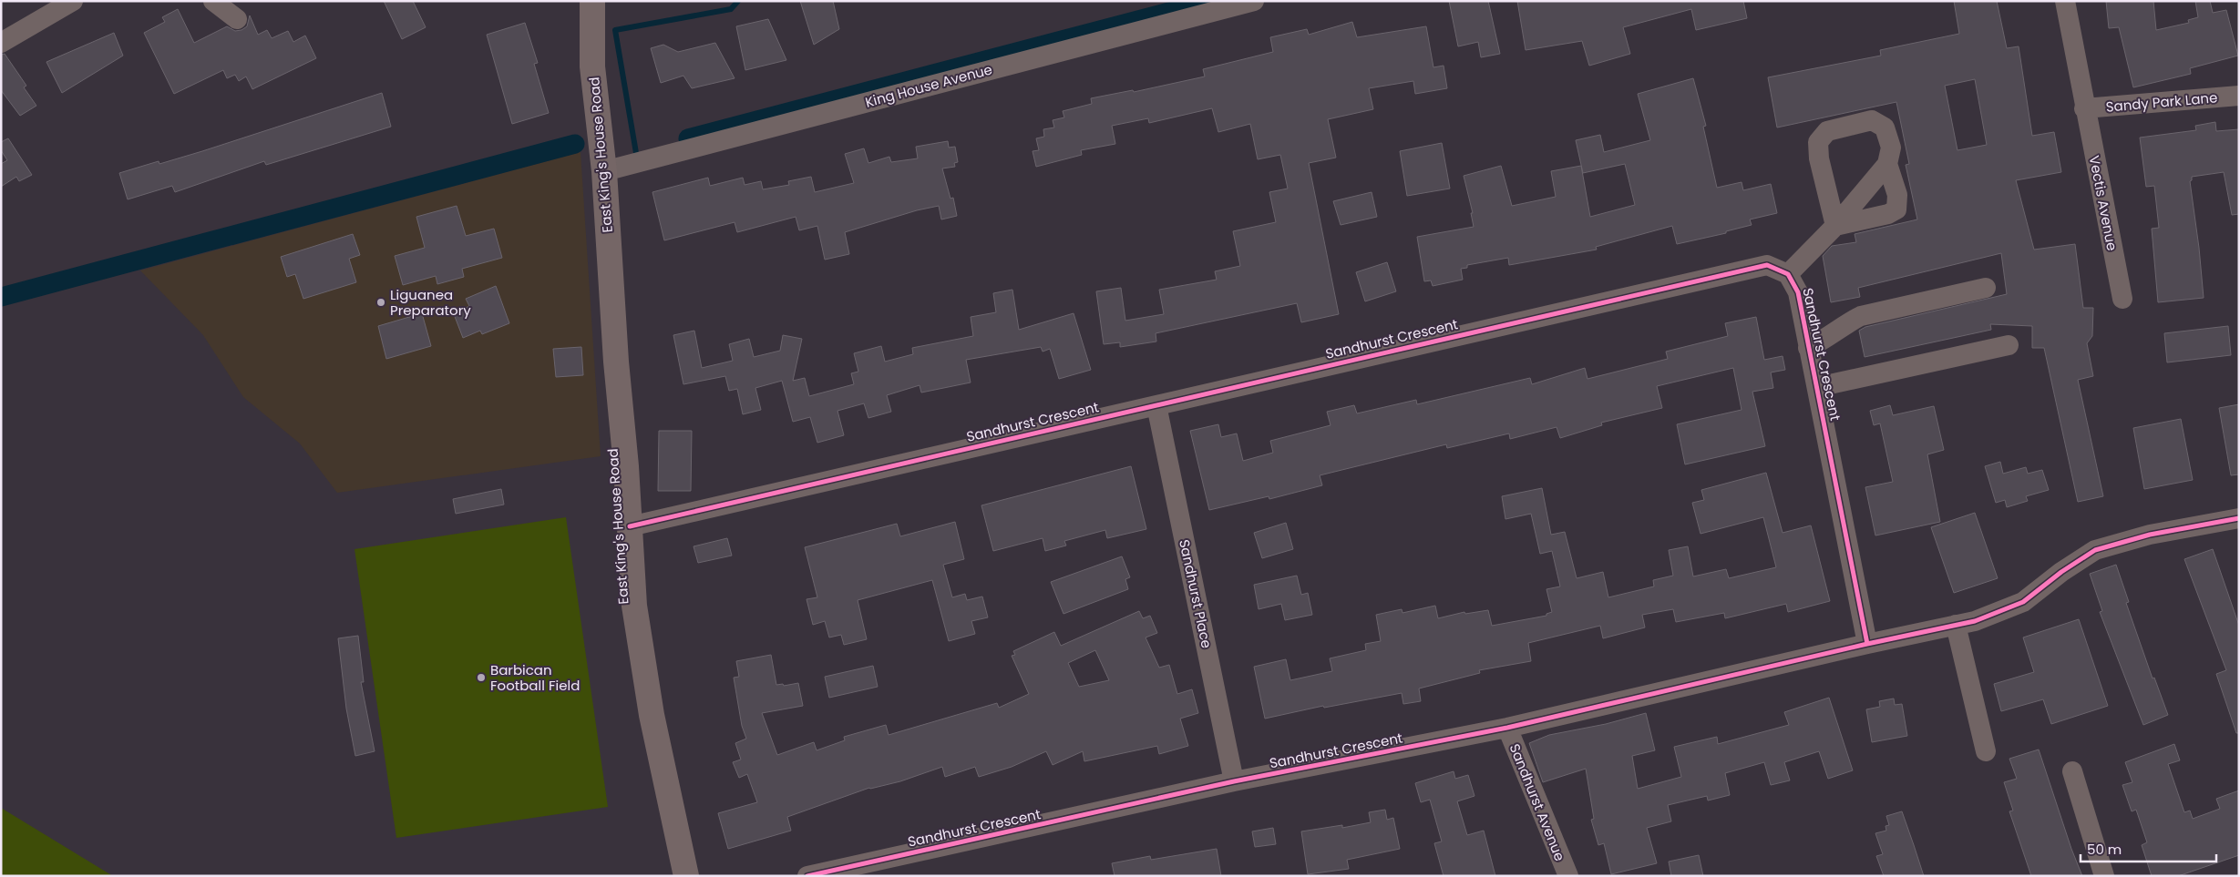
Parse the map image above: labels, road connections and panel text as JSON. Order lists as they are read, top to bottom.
{
  "streets": {
    "main road": ["East King's House Road"],
    "street": [
      "King House Avenue",
      "Sandy Park Lane",
      "Vectis Avenue",
      "Sandhurst Crescent",
      "Sandhurst Place",
      "Sandhurst Avenue"
    ]
  },
  "crossings": [
    ["King House Avenue", "East King's House Road"],
    ["Sandy Park Lane", "Vectis Avenue"],
    ["East King's House Road", "Sandhurst Crescent"],
    ["Sandhurst Crescent", "Sandhurst Place"],
    ["Sandhurst Crescent", "Sandhurst Avenue"]
  ],
  "places": ["Liguanea Preparatory", "Barbican Football Field"],
  "scale_bar": "50 m"
}
